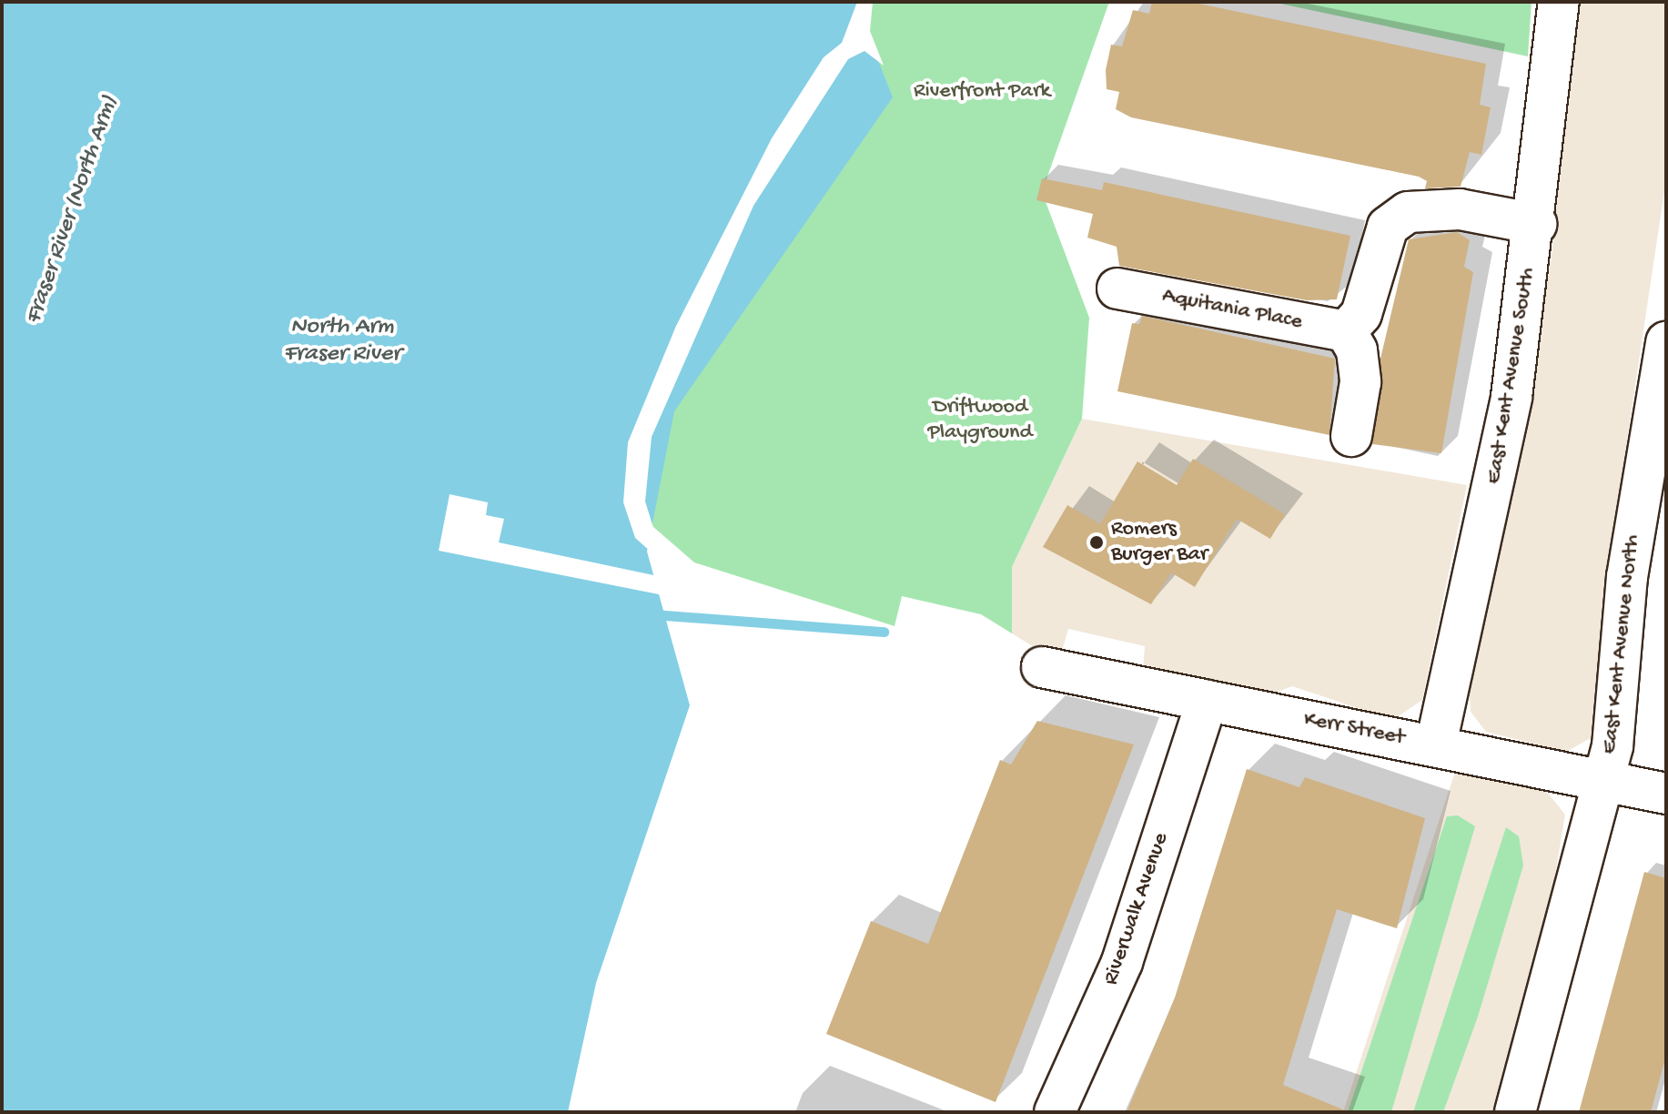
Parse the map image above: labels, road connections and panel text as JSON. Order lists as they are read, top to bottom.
{
  "streets": {
    "street": [
      "Aquitania Place",
      "East Kent Avenue South",
      "East Kent Avenue North",
      "Kerr Street",
      "Riverwalk Avenue"
    ]
  },
  "crossings": [
    ["East Kent Avenue South", "Kerr Street"],
    ["East Kent Avenue North", "Kerr Street"],
    ["Kerr Street", "Riverwalk Avenue"]
  ],
  "water": ["Fraser River (North Arm)", "North Arm Fraser River"],
  "parks": ["Riverfront Park", "Driftwood Playground"],
  "places": ["Romers Burger Bar"]
}
